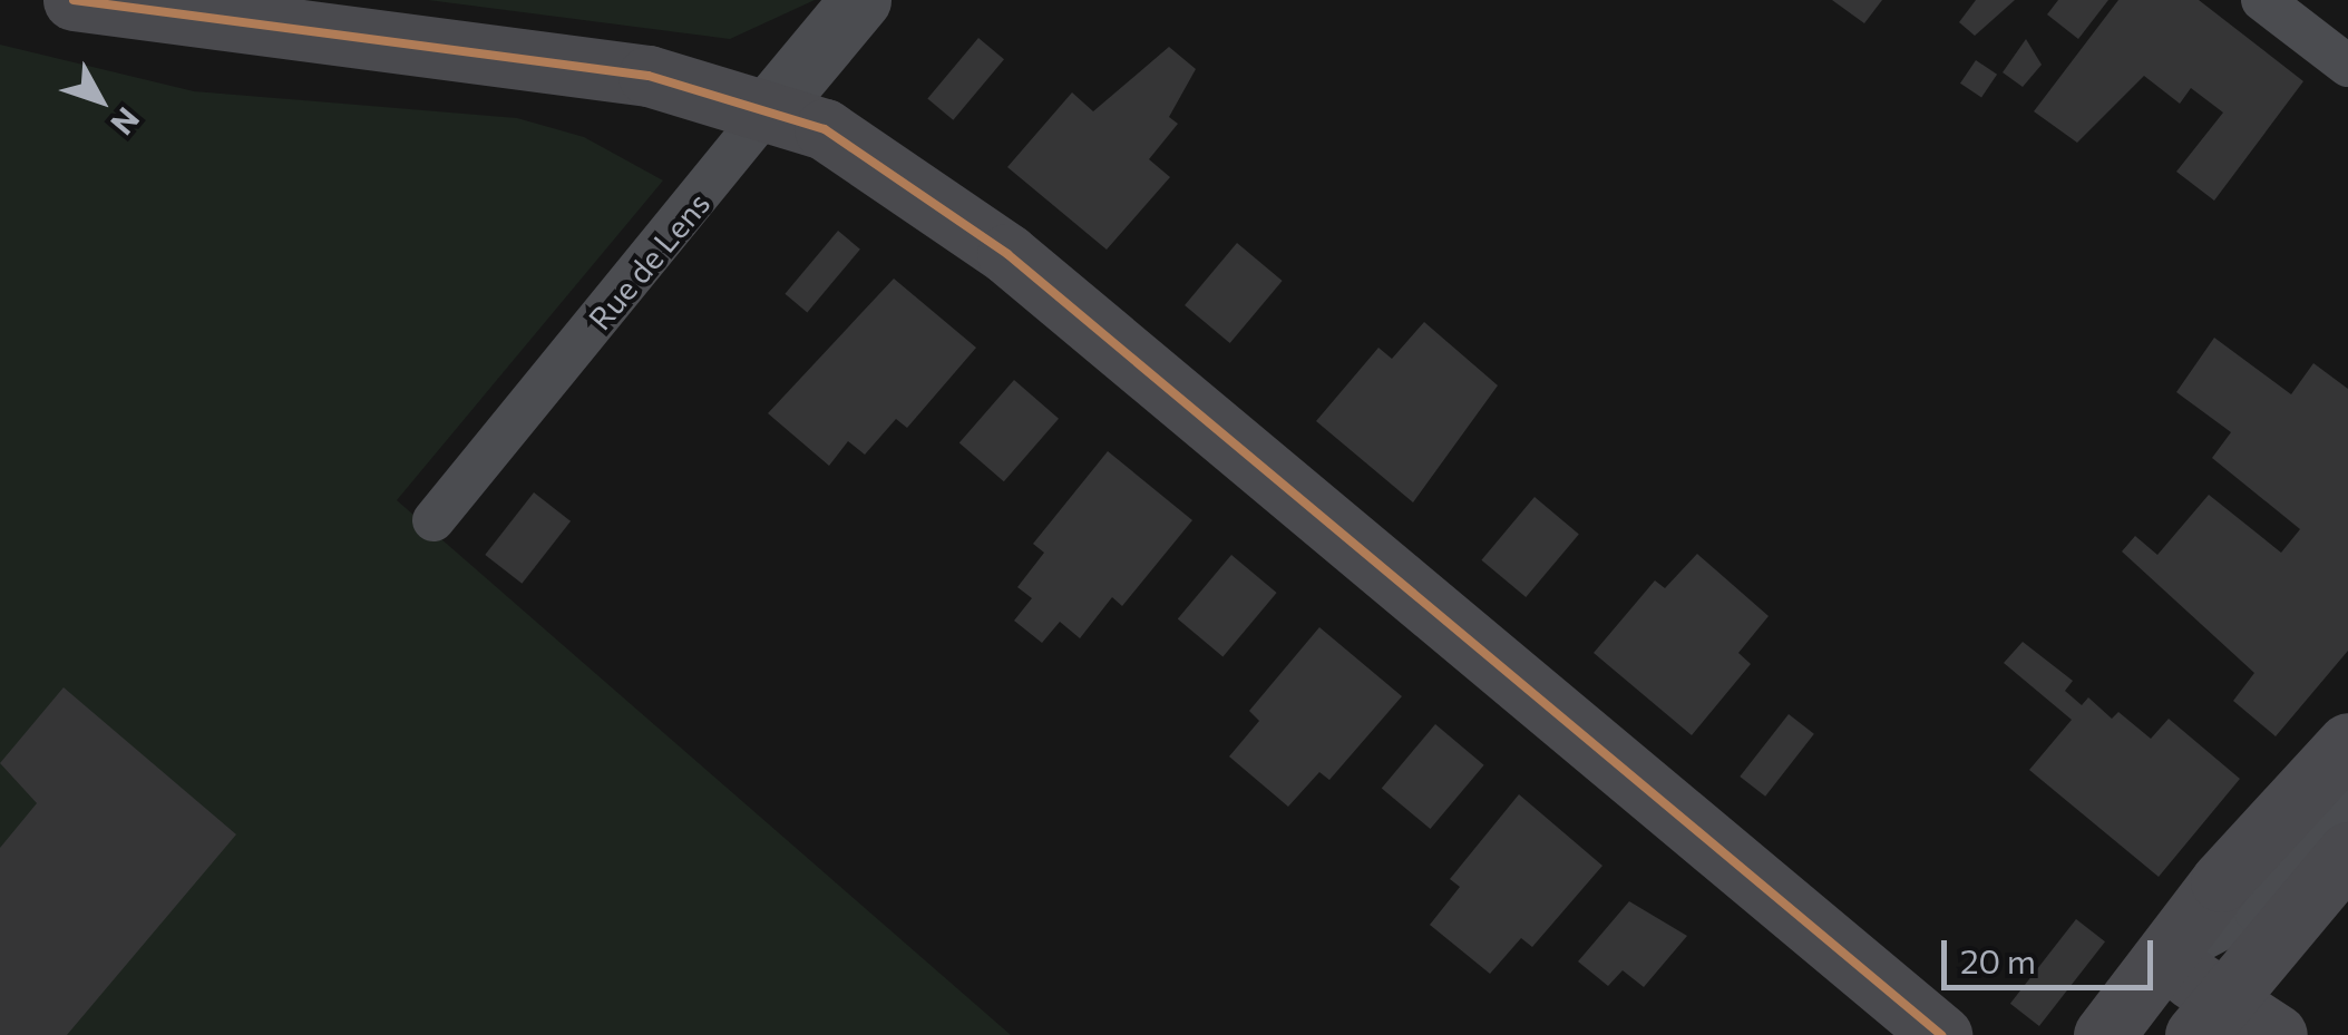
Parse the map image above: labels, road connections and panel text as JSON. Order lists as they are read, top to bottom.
{
  "streets": {
    "street": ["Rue de Lens"]
  },
  "scale_bar": "20 m",
  "north": "bottom right"
}
